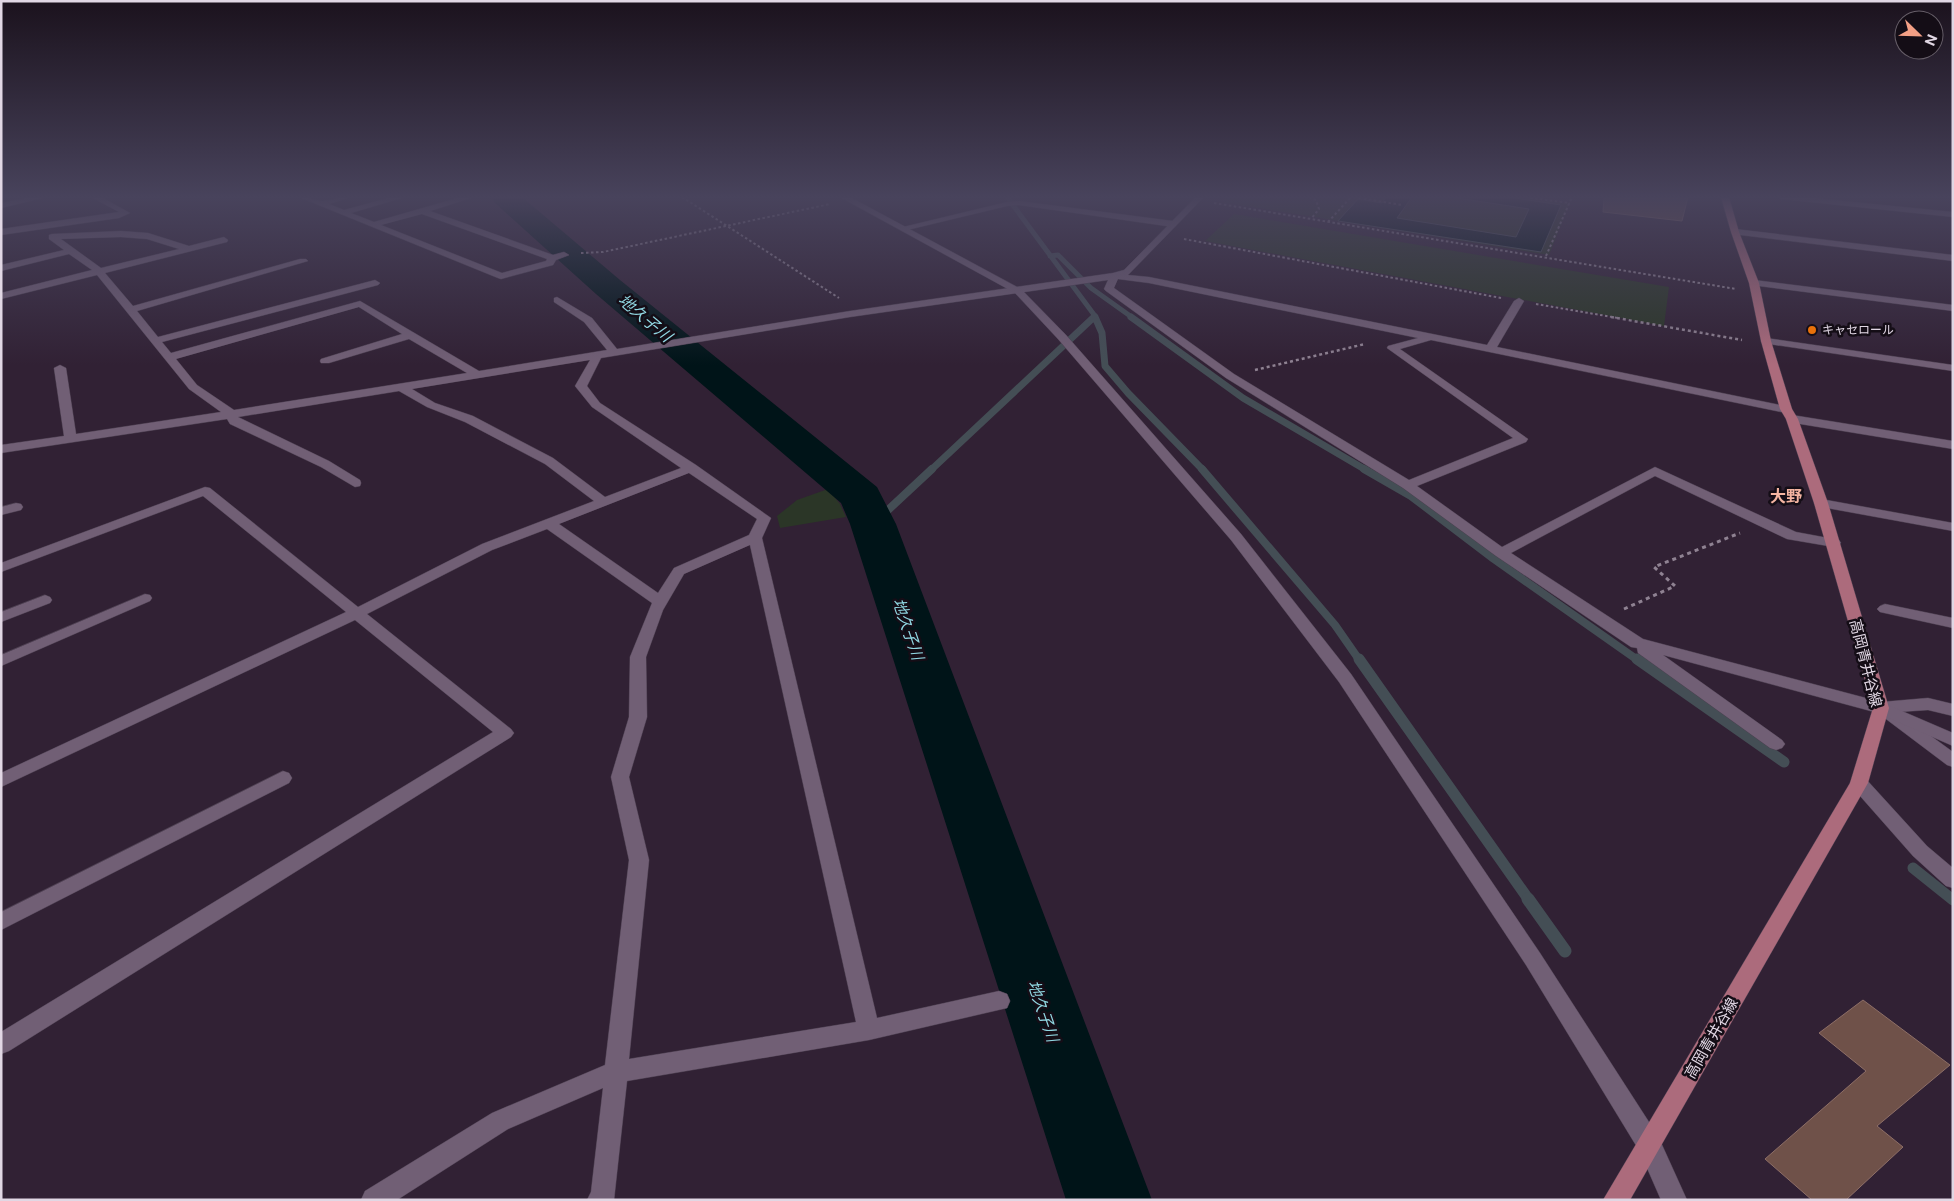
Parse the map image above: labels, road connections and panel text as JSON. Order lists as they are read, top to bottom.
{
  "streets": {
    "main road": ["高岡青井谷線"]
  },
  "districts": ["大野"],
  "water": ["地久子川"],
  "places": ["キャセロール"],
  "north": "bottom right"
}
